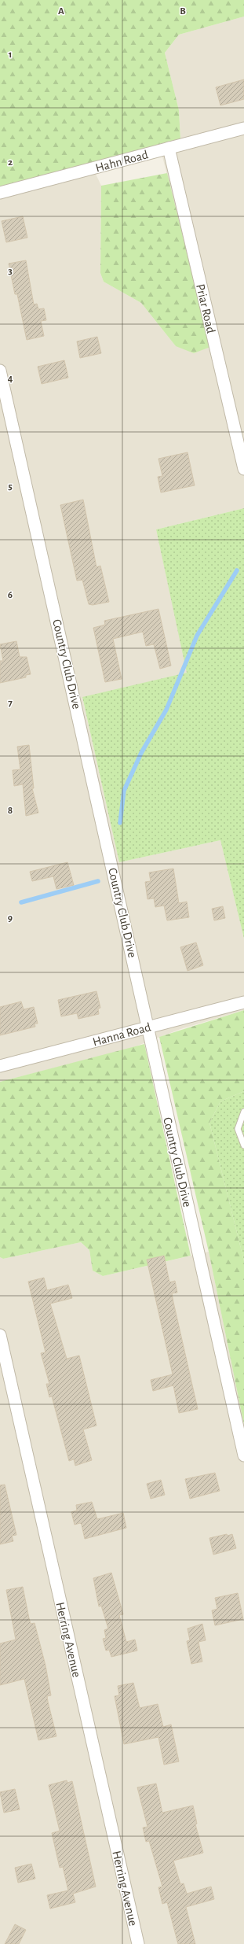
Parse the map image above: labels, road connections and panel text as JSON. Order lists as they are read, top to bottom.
{
  "streets": {
    "street": [
      "Hahn Road",
      "Priar Road",
      "Country Club Drive",
      "Hanna Road",
      "Herring Avenue"
    ]
  },
  "crossings": [
    ["Hahn Road", "Priar Road"],
    ["Country Club Drive", "Hanna Road"]
  ],
  "grid": {
    "columns": ["A", "B"],
    "rows": [
      "1",
      "2",
      "3",
      "4",
      "5",
      "6",
      "7",
      "8",
      "9"
    ]
  }
}
